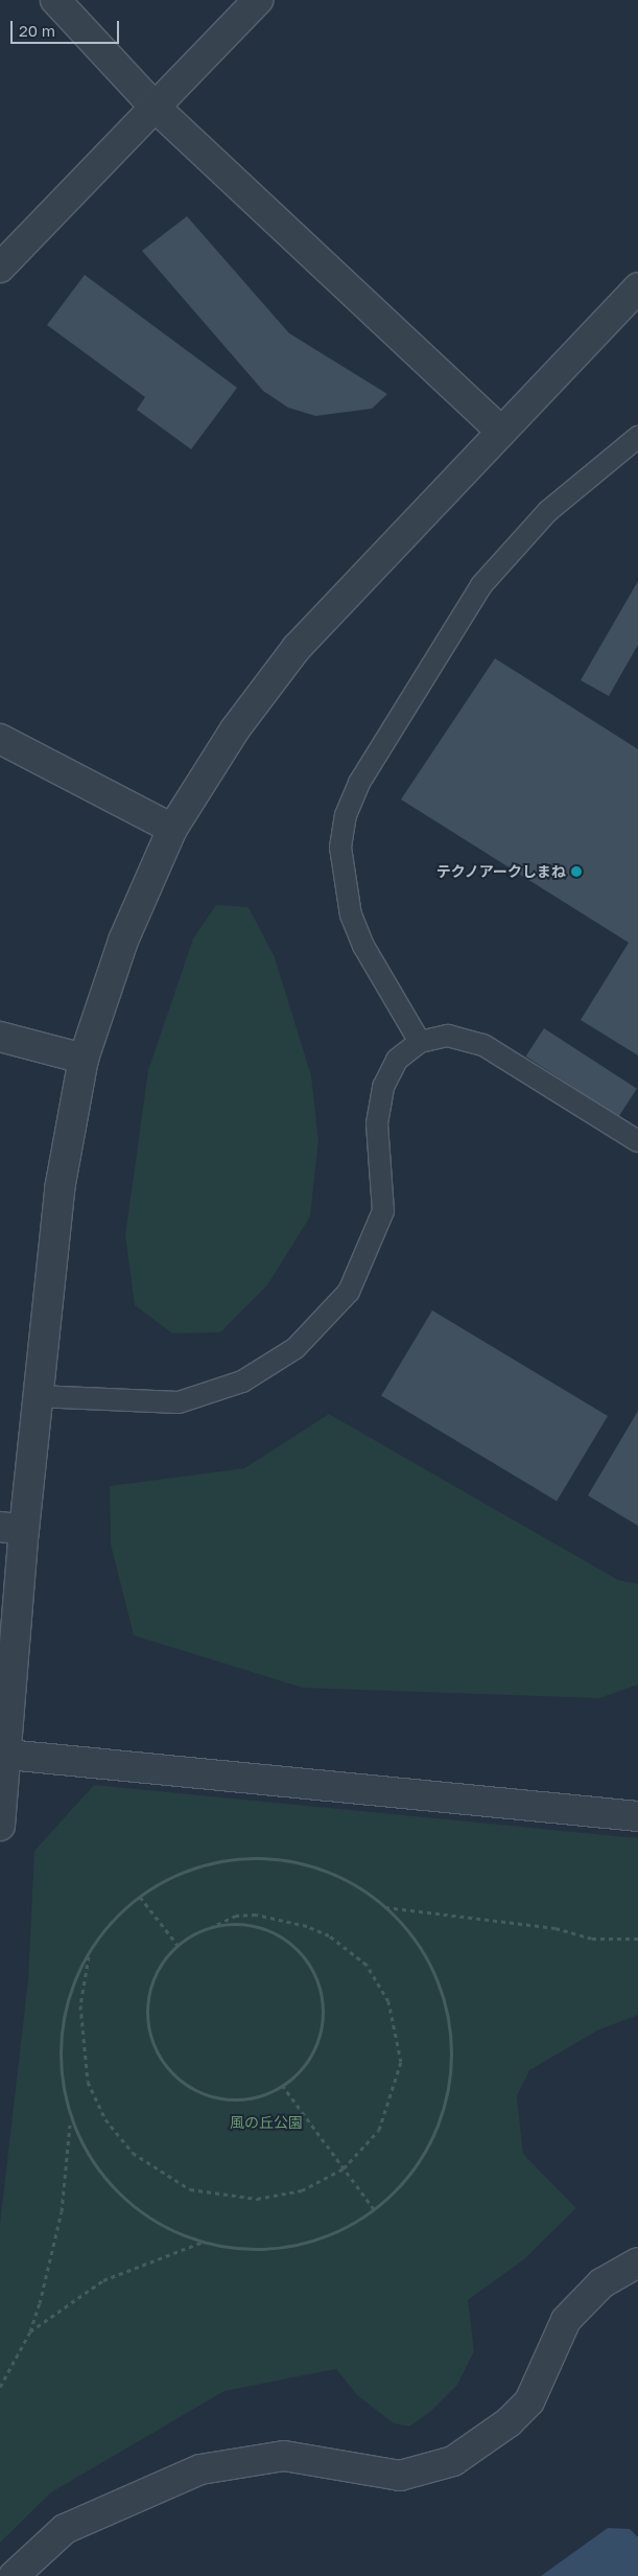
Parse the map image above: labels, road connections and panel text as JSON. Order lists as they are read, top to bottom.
{
  "parks": ["風の丘公園"],
  "places": ["テクノアークしまね"],
  "scale_bar": "20 m"
}
